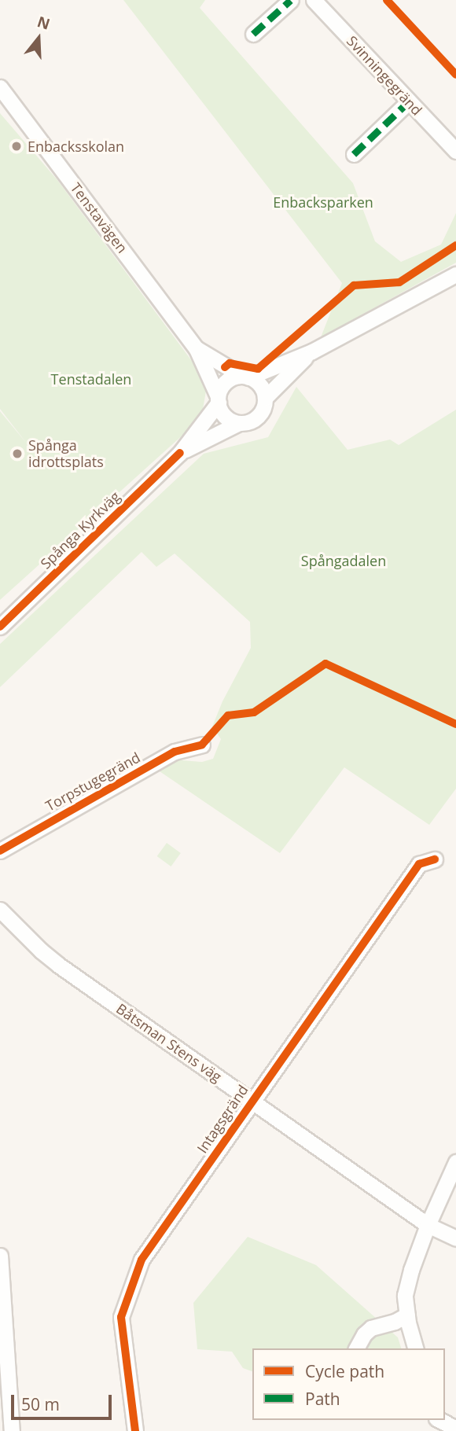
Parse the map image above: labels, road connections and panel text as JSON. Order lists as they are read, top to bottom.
{
  "streets": {
    "street": [
      "Svinningegränd",
      "Tenstavägen",
      "Spånga Kyrkväg",
      "Torpstugegränd",
      "Båtsman Stens väg",
      "Intagsgränd"
    ]
  },
  "crossings": [
    ["Tenstavägen", "Spånga Kyrkväg"],
    ["Båtsman Stens väg", "Intagsgränd"]
  ],
  "parks": ["Enbacksparken", "Tenstadalen", "Spångadalen"],
  "places": ["Enbacksskolan", "Spånga idrottsplats"],
  "legend": ["Cycle path", "Path"],
  "scale_bar": "50 m",
  "north": "top"
}
